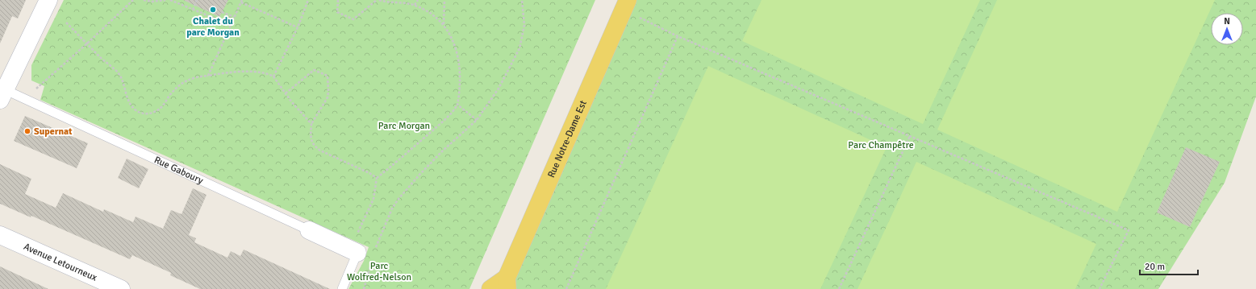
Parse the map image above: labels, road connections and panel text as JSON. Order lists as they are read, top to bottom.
{
  "streets": {
    "main road": ["Rue Notre-Dame Est"],
    "street": ["Rue Gaboury", "Avenue Letourneux"]
  },
  "parks": ["Parc Morgan", "Parc Champêtre", "Parc Wolfred-Nelson"],
  "places": ["Chalet du parc Morgan", "Supernat"],
  "scale_bar": "20 m",
  "north": "top"
}
